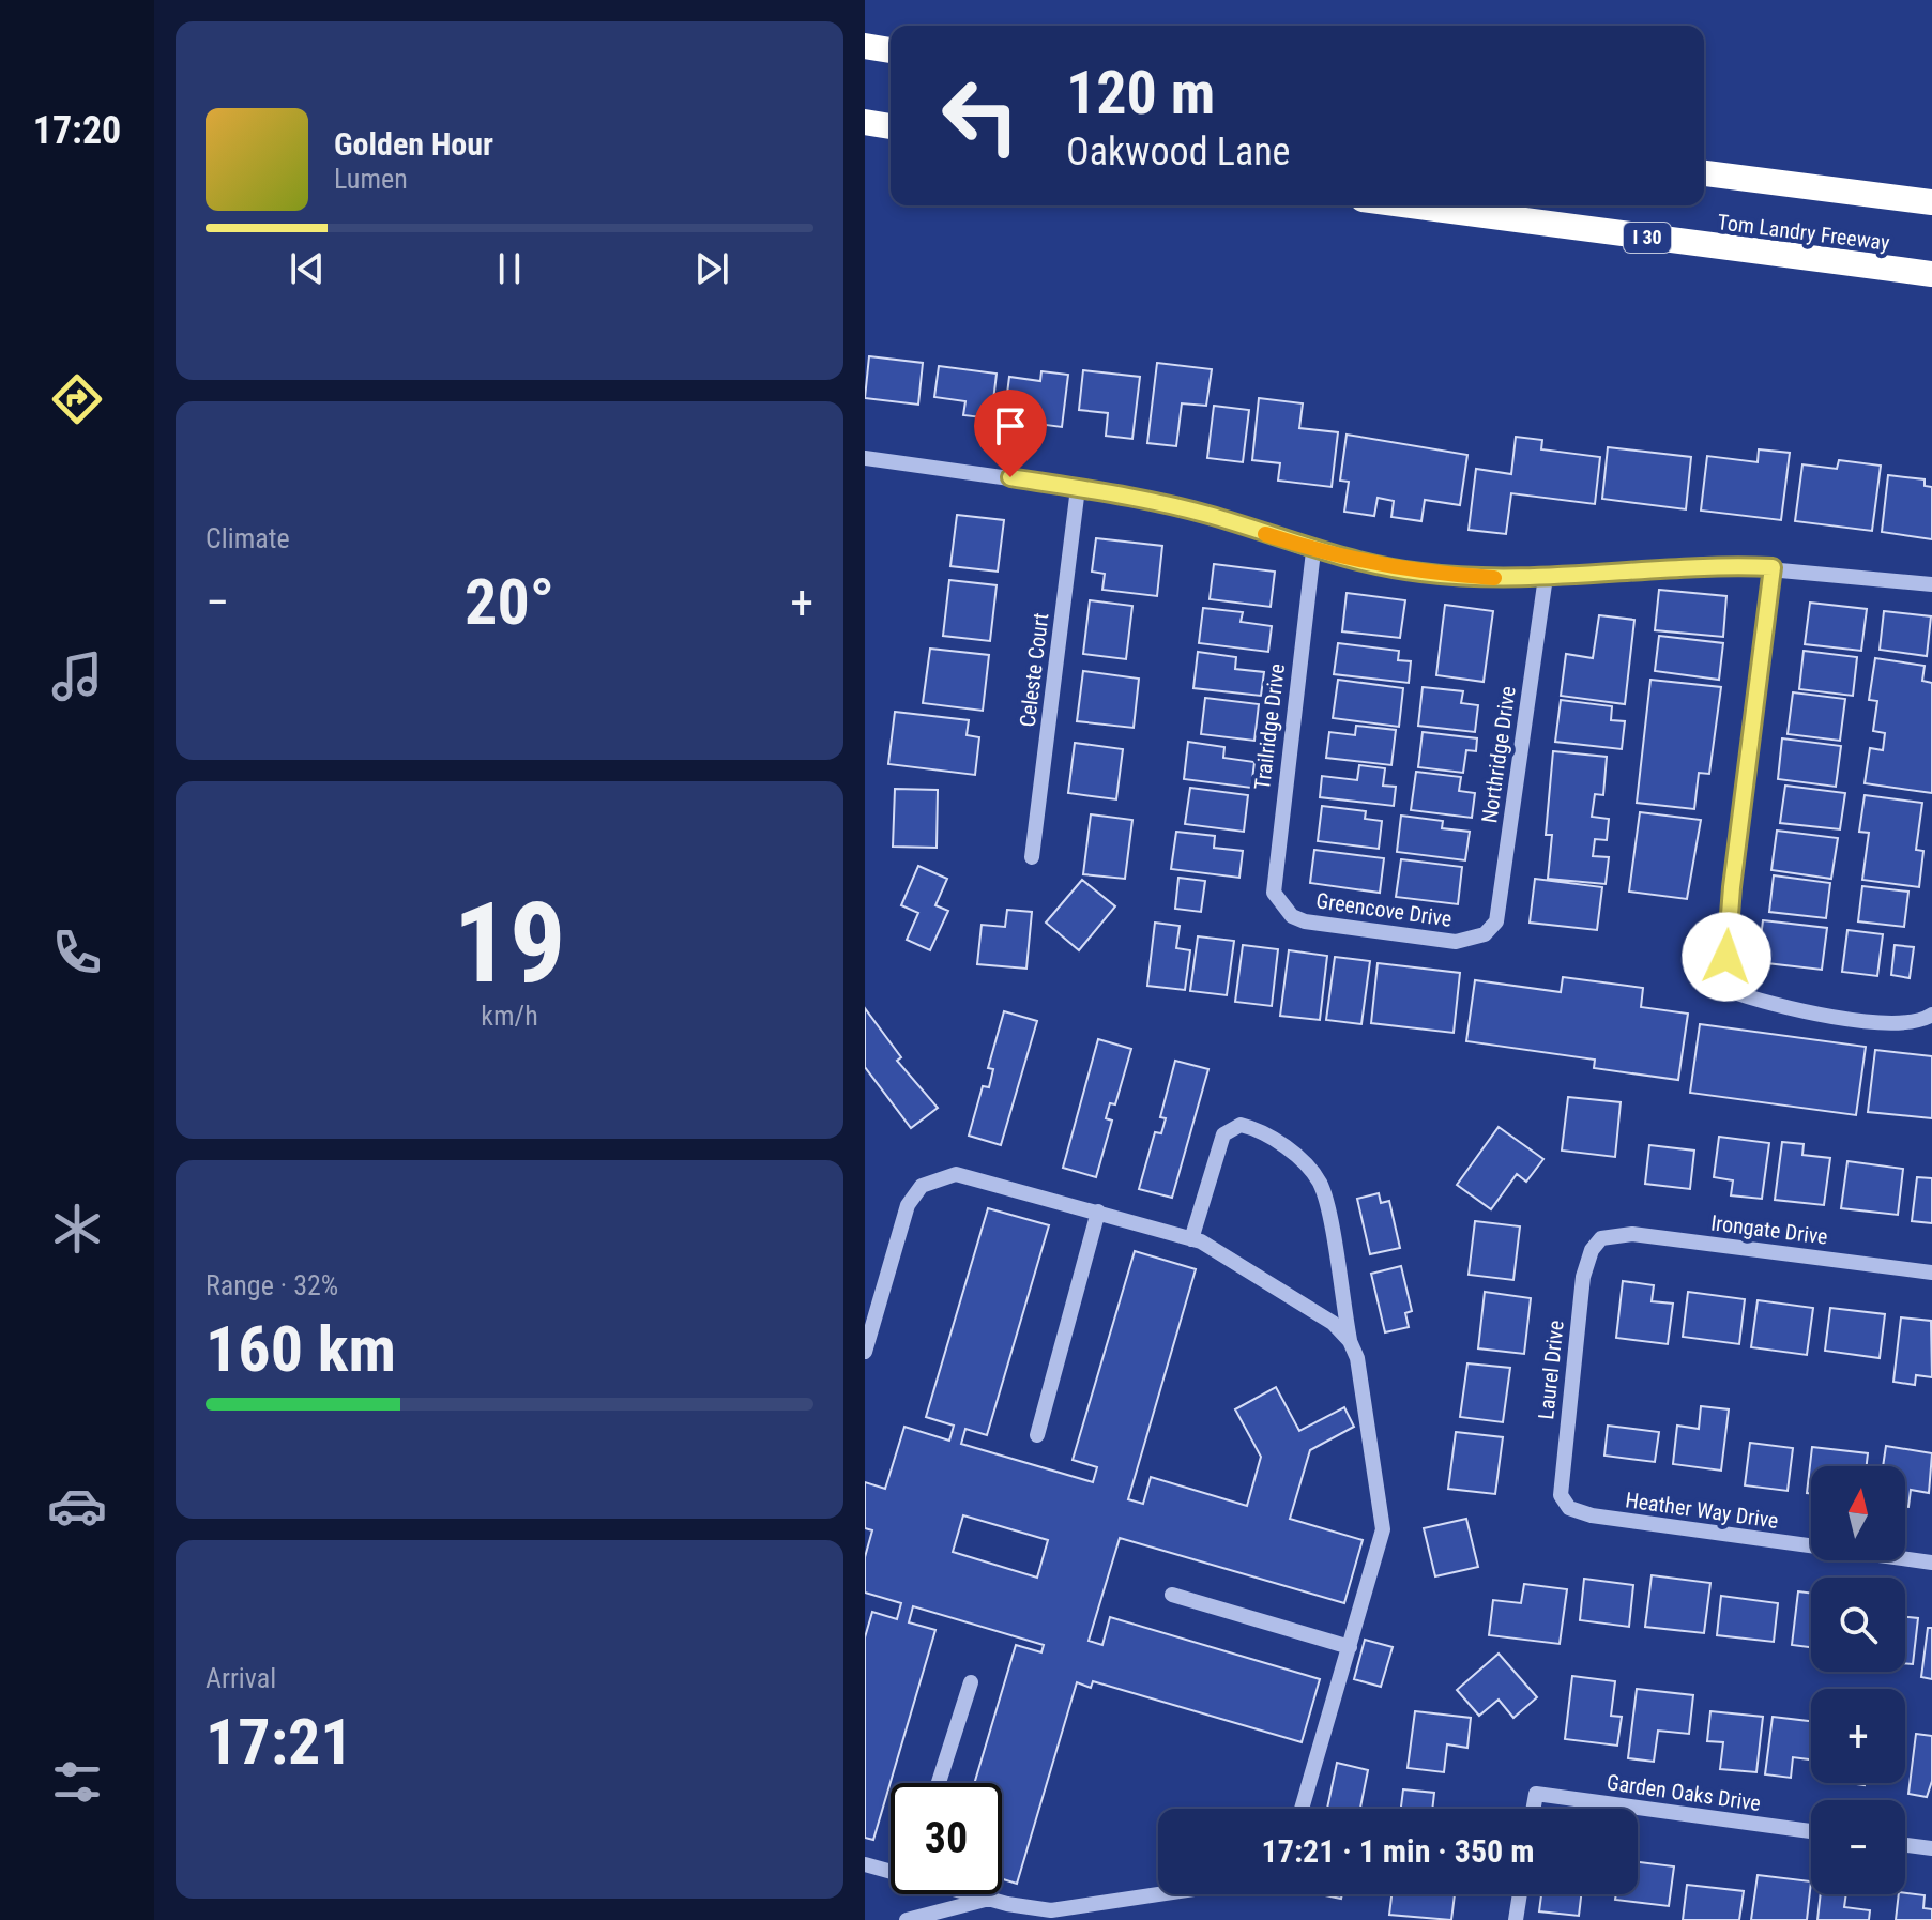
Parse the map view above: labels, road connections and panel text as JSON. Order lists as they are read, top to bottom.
{
  "streets": {
    "highway": ["Tom Landry Freeway", "I 30"],
    "street": [
      "Celeste Court",
      "Trailridge Drive",
      "Northridge Drive",
      "Greencove Drive",
      "Irongate Drive",
      "Laurel Drive",
      "Heather Way Drive",
      "Garden Oaks Drive"
    ]
  },
  "crossings": [
    ["Trailridge Drive", "Greencove Drive"],
    ["Northridge Drive", "Greencove Drive"],
    ["Irongate Drive", "Laurel Drive"],
    ["Laurel Drive", "Heather Way Drive"]
  ],
  "north": "top",
  "page": {
    "tabs": "17:20",
    "turn": ["120 m", "Oakwood Lane"],
    "song": ["Golden Hour", "Lumen"],
    "tile": [
      "Climate",
      ["19", "km/h"],
      ["Range · 32%", "160 km"],
      ["Arrival", "17:21"]
    ],
    "heat": ["−", "20°", "+"],
    "map_buttons": ["+", "−"],
    "limit": "30",
    "trip": "17:21 · 1 min · 350 m"
  }
}
